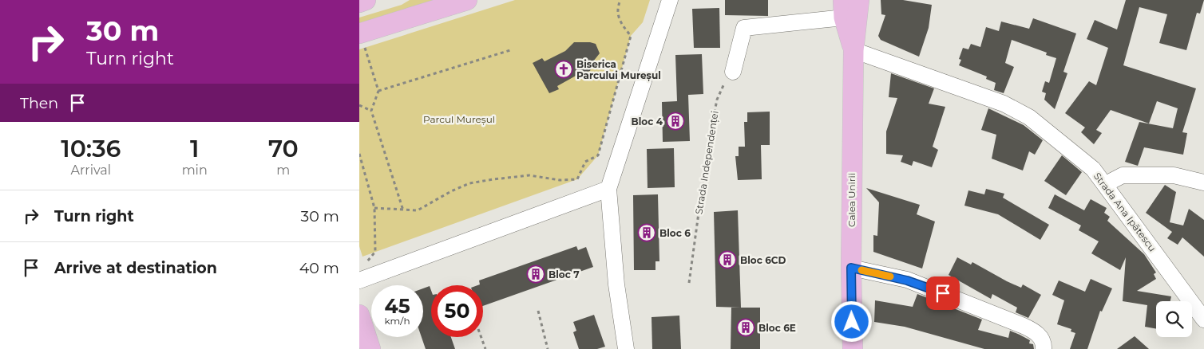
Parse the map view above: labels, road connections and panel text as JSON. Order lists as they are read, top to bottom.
{
  "streets": {
    "main road": ["Calea Unirii"],
    "street": ["Strada Ana Ipătescu"],
    "path": ["Strada Independenței"]
  },
  "crossings": [
    ["Calea Unirii", "Strada Ana Ipătescu"]
  ],
  "parks": ["Parcul Mureșul"],
  "places": {
    "church": ["Biserica Parcului Mureșul"],
    "building": [
      "Bloc 4",
      "Bloc 6",
      "Bloc 6CD",
      "Bloc 7",
      "Bloc 6E"
    ]
  },
  "page": {
    "turn": ["30 m", "Turn right"],
    "then": "Then",
    "eta": [
      "10:36",
      "Arrival",
      "1",
      "min",
      "70",
      "m"
    ],
    "list": [
      {
        "name": "Turn right",
        "value": "30 m"
      },
      {
        "name": "Arrive at destination",
        "value": "40 m"
      }
    ],
    "speed": "45 km/h",
    "limit": "50"
  }
}
